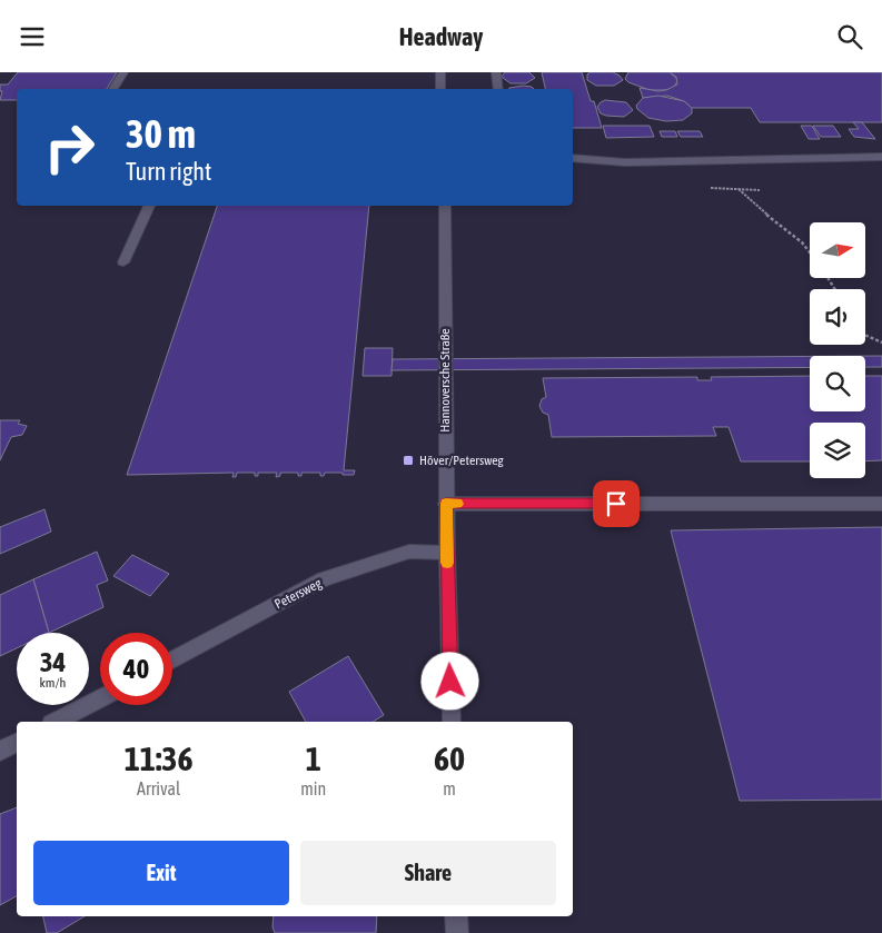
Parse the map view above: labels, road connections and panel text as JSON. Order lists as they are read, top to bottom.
{
  "streets": {
    "street": ["Hannoversche Straße", "Petersweg"]
  },
  "crossings": [
    ["Hannoversche Straße", "Petersweg"]
  ],
  "places": {
    "transit": ["Höver/Petersweg"]
  },
  "north": "right",
  "page": {
    "header": "Headway",
    "turn": ["30 m", "Turn right"],
    "speed": "34 km/h",
    "limit": "40",
    "eta": [
      "11:36",
      "Arrival",
      "1",
      "min",
      "60",
      "m"
    ],
    "buttons": ["Exit", "Share"]
  }
}
